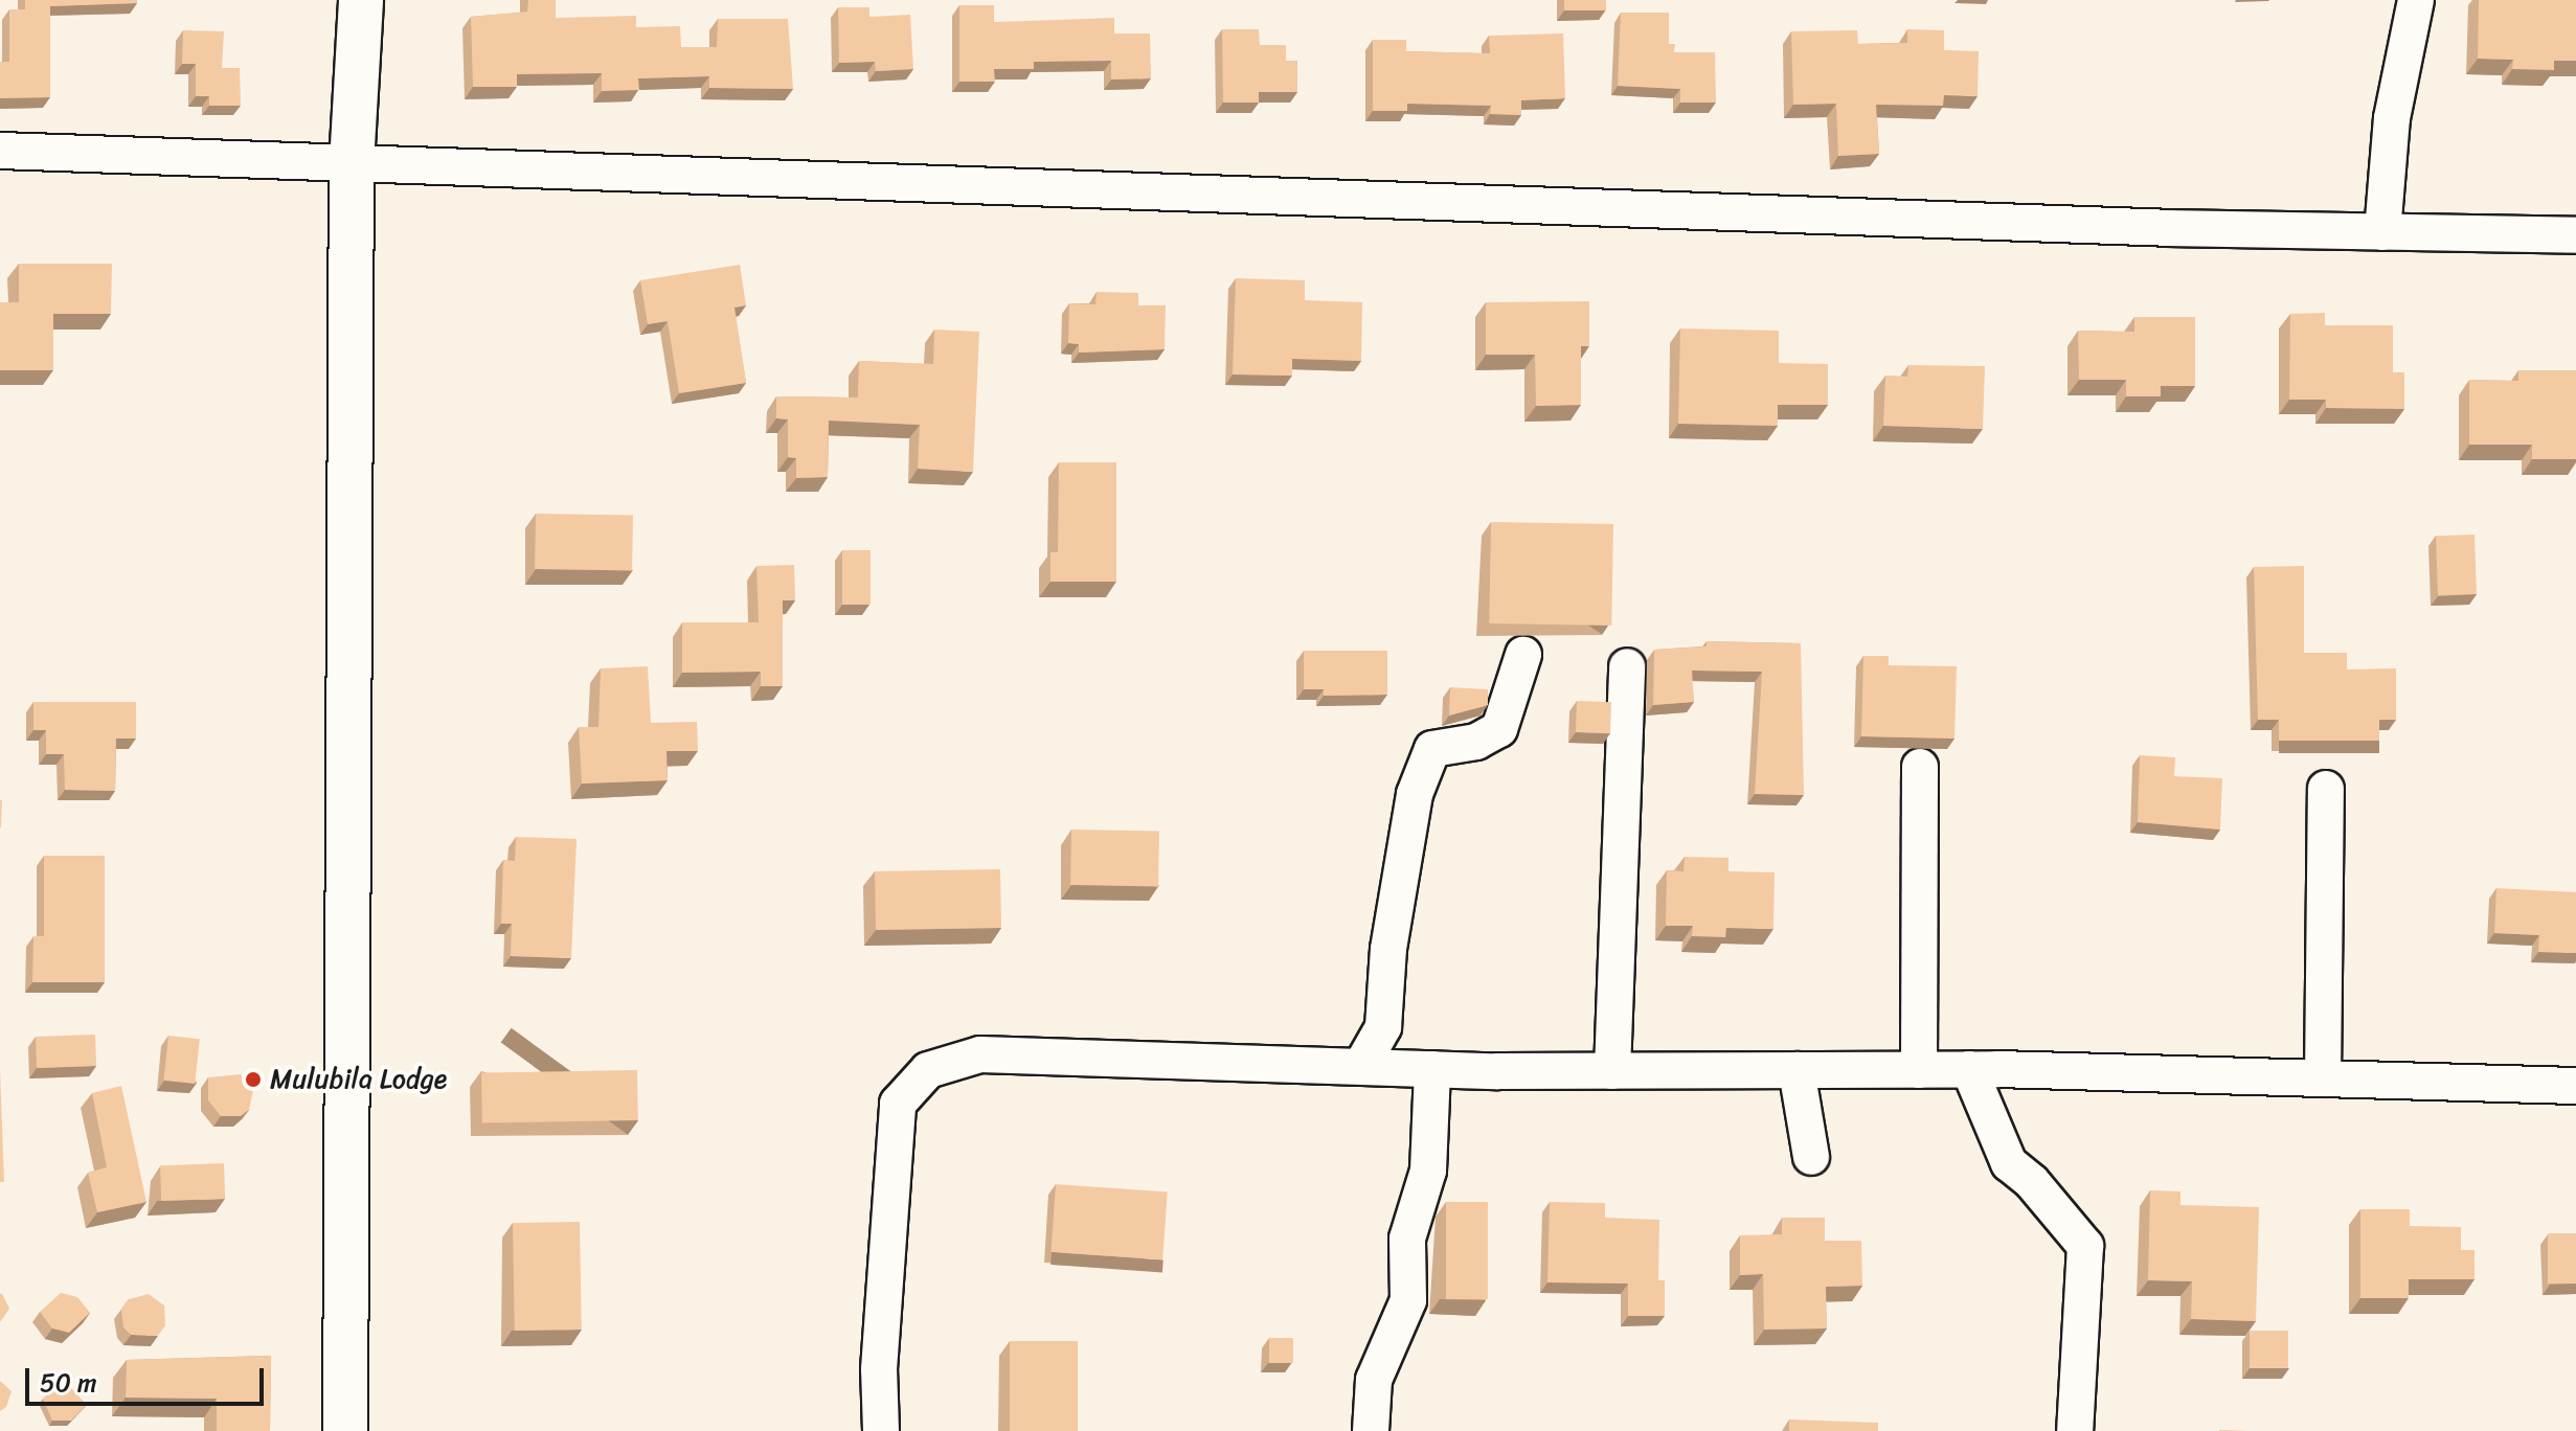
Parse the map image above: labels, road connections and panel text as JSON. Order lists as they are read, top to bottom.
{
  "places": ["Mulubila Lodge"],
  "scale_bar": "50 m"
}
